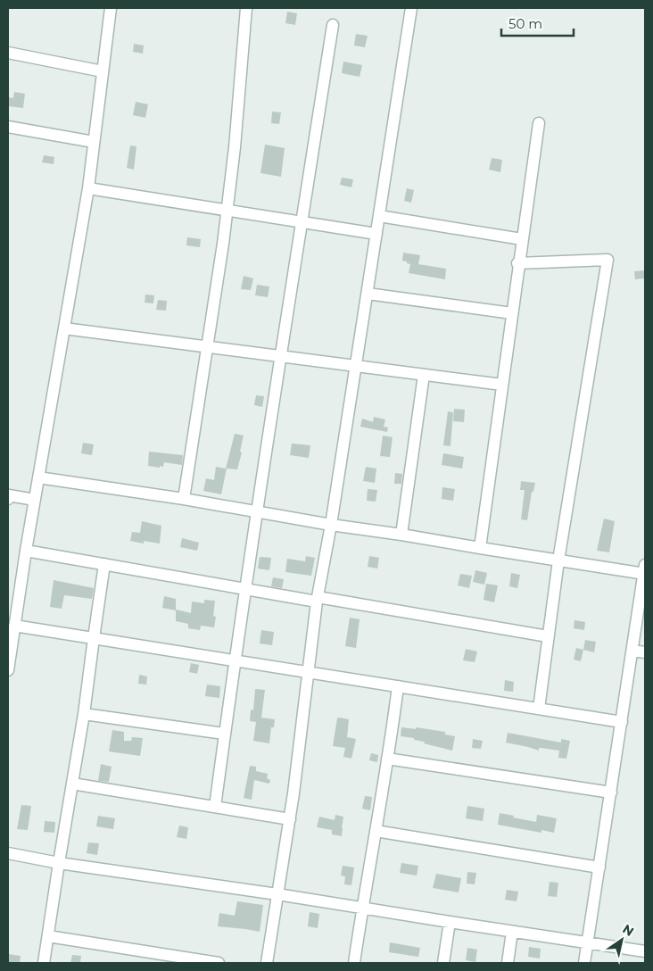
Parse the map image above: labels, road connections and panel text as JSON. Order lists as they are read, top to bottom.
{
  "scale_bar": "50 m",
  "north": "top right"
}
